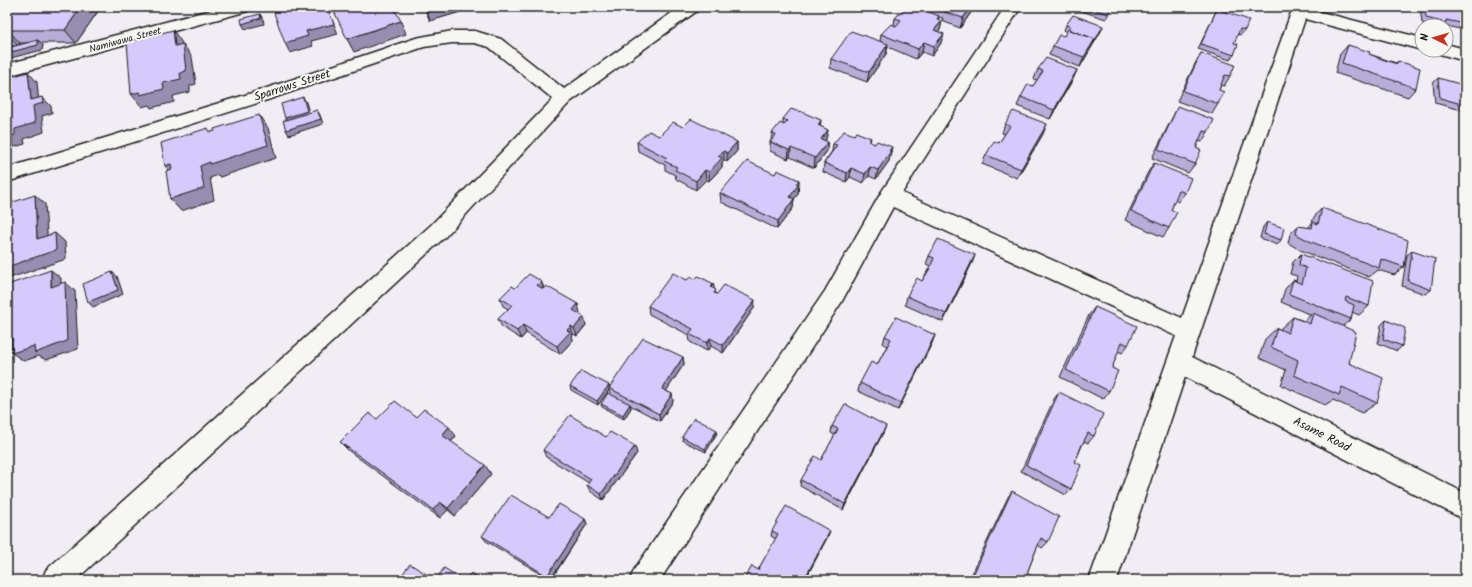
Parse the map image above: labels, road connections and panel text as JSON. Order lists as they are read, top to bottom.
{
  "streets": {
    "street": ["Namiwawa Street", "Sparrows Street", "Asame Road"]
  },
  "north": "left"
}
